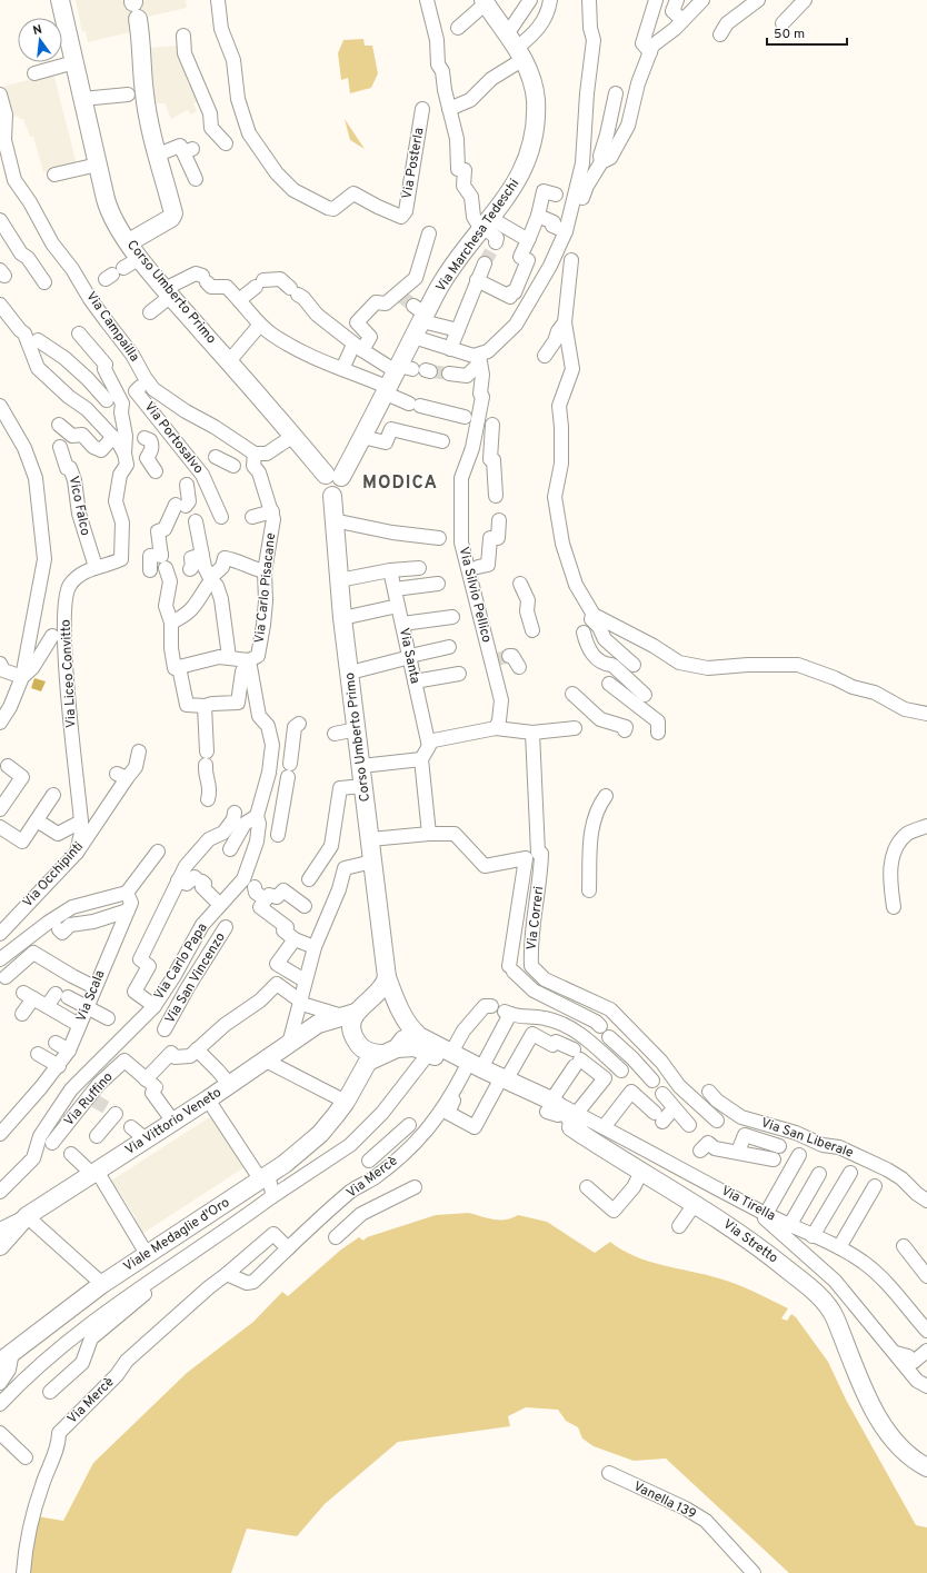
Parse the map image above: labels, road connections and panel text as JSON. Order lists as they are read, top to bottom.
{
  "streets": {
    "street": [
      "Via Posterla",
      "Via Marchesa Tedeschi",
      "Corso Umberto Primo",
      "Via Campailla",
      "Via Portosalvo",
      "Vico Falco",
      "Via Carlo Pisacane",
      "Via Silvio Pellico",
      "Via Santa",
      "Via Liceo Convitto",
      "Via Occhipinti",
      "Via Correri",
      "Via Carlo Papa",
      "Via San Vincenzo",
      "Via Scala",
      "Via Ruffino",
      "Via Vittorio Veneto",
      "Via San Liberale",
      "Via Mercè",
      "Via Tirella",
      "Viale Medaglie d'Oro",
      "Via Stretto",
      "Vanella 139"
    ]
  },
  "crossings": [
    ["Via Marchesa Tedeschi", "Corso Umberto Primo"],
    ["Corso Umberto Primo", "Via Vittorio Veneto"],
    ["Corso Umberto Primo", "Viale Medaglie d'Oro"],
    ["Via Campailla", "Via Portosalvo"],
    ["Via Campailla", "Via Carlo Pisacane"],
    ["Vico Falco", "Via Liceo Convitto"],
    ["Via Carlo Pisacane", "Via Carlo Papa"],
    ["Via Liceo Convitto", "Via Occhipinti"],
    ["Via Ruffino", "Via Vittorio Veneto"],
    ["Via Vittorio Veneto", "Viale Medaglie d'Oro"]
  ],
  "districts": ["MODICA"],
  "scale_bar": "50 m",
  "north": "top"
}
